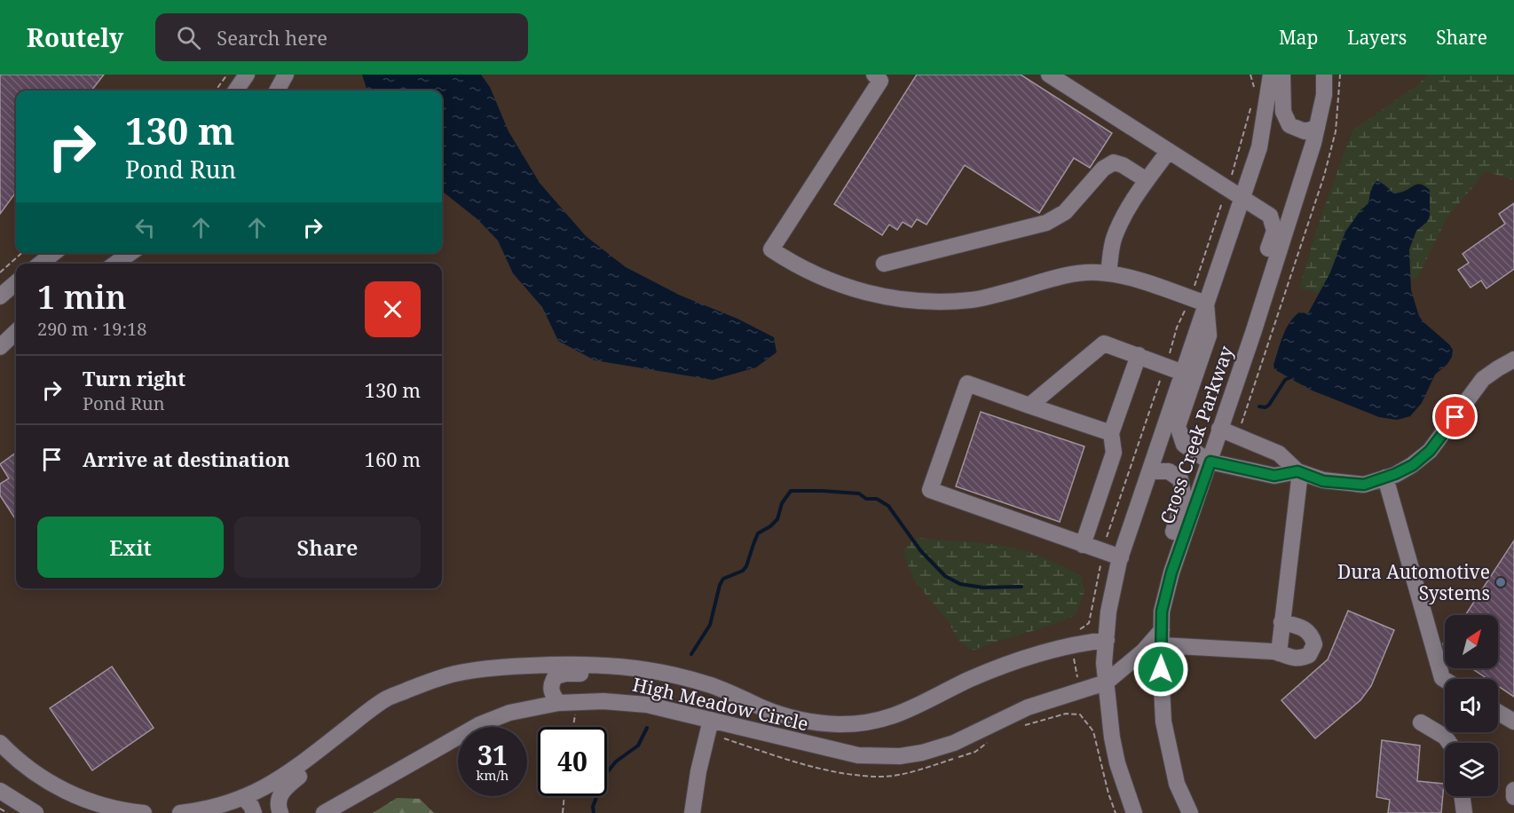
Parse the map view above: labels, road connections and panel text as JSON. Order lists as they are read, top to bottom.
{
  "streets": {
    "street": ["Cross Creek Parkway", "High Meadow Circle"]
  },
  "crossings": [
    ["Cross Creek Parkway", "High Meadow Circle"]
  ],
  "places": ["Dura Automotive Systems"],
  "north": "top right",
  "page": {
    "header": "Routely",
    "search": "Search here",
    "nav": ["Map", "Layers", "Share"],
    "turn": ["130 m", "Pond Run"],
    "heading": ["1 min", "290 m · 19:18"],
    "list": [
      {
        "name": "Turn right",
        "note": "Pond Run",
        "value": "130 m"
      },
      {
        "name": "Arrive at destination",
        "value": "160 m"
      }
    ],
    "buttons": ["Exit", "Share"],
    "speed": "31 km/h",
    "limit": "40"
  }
}
